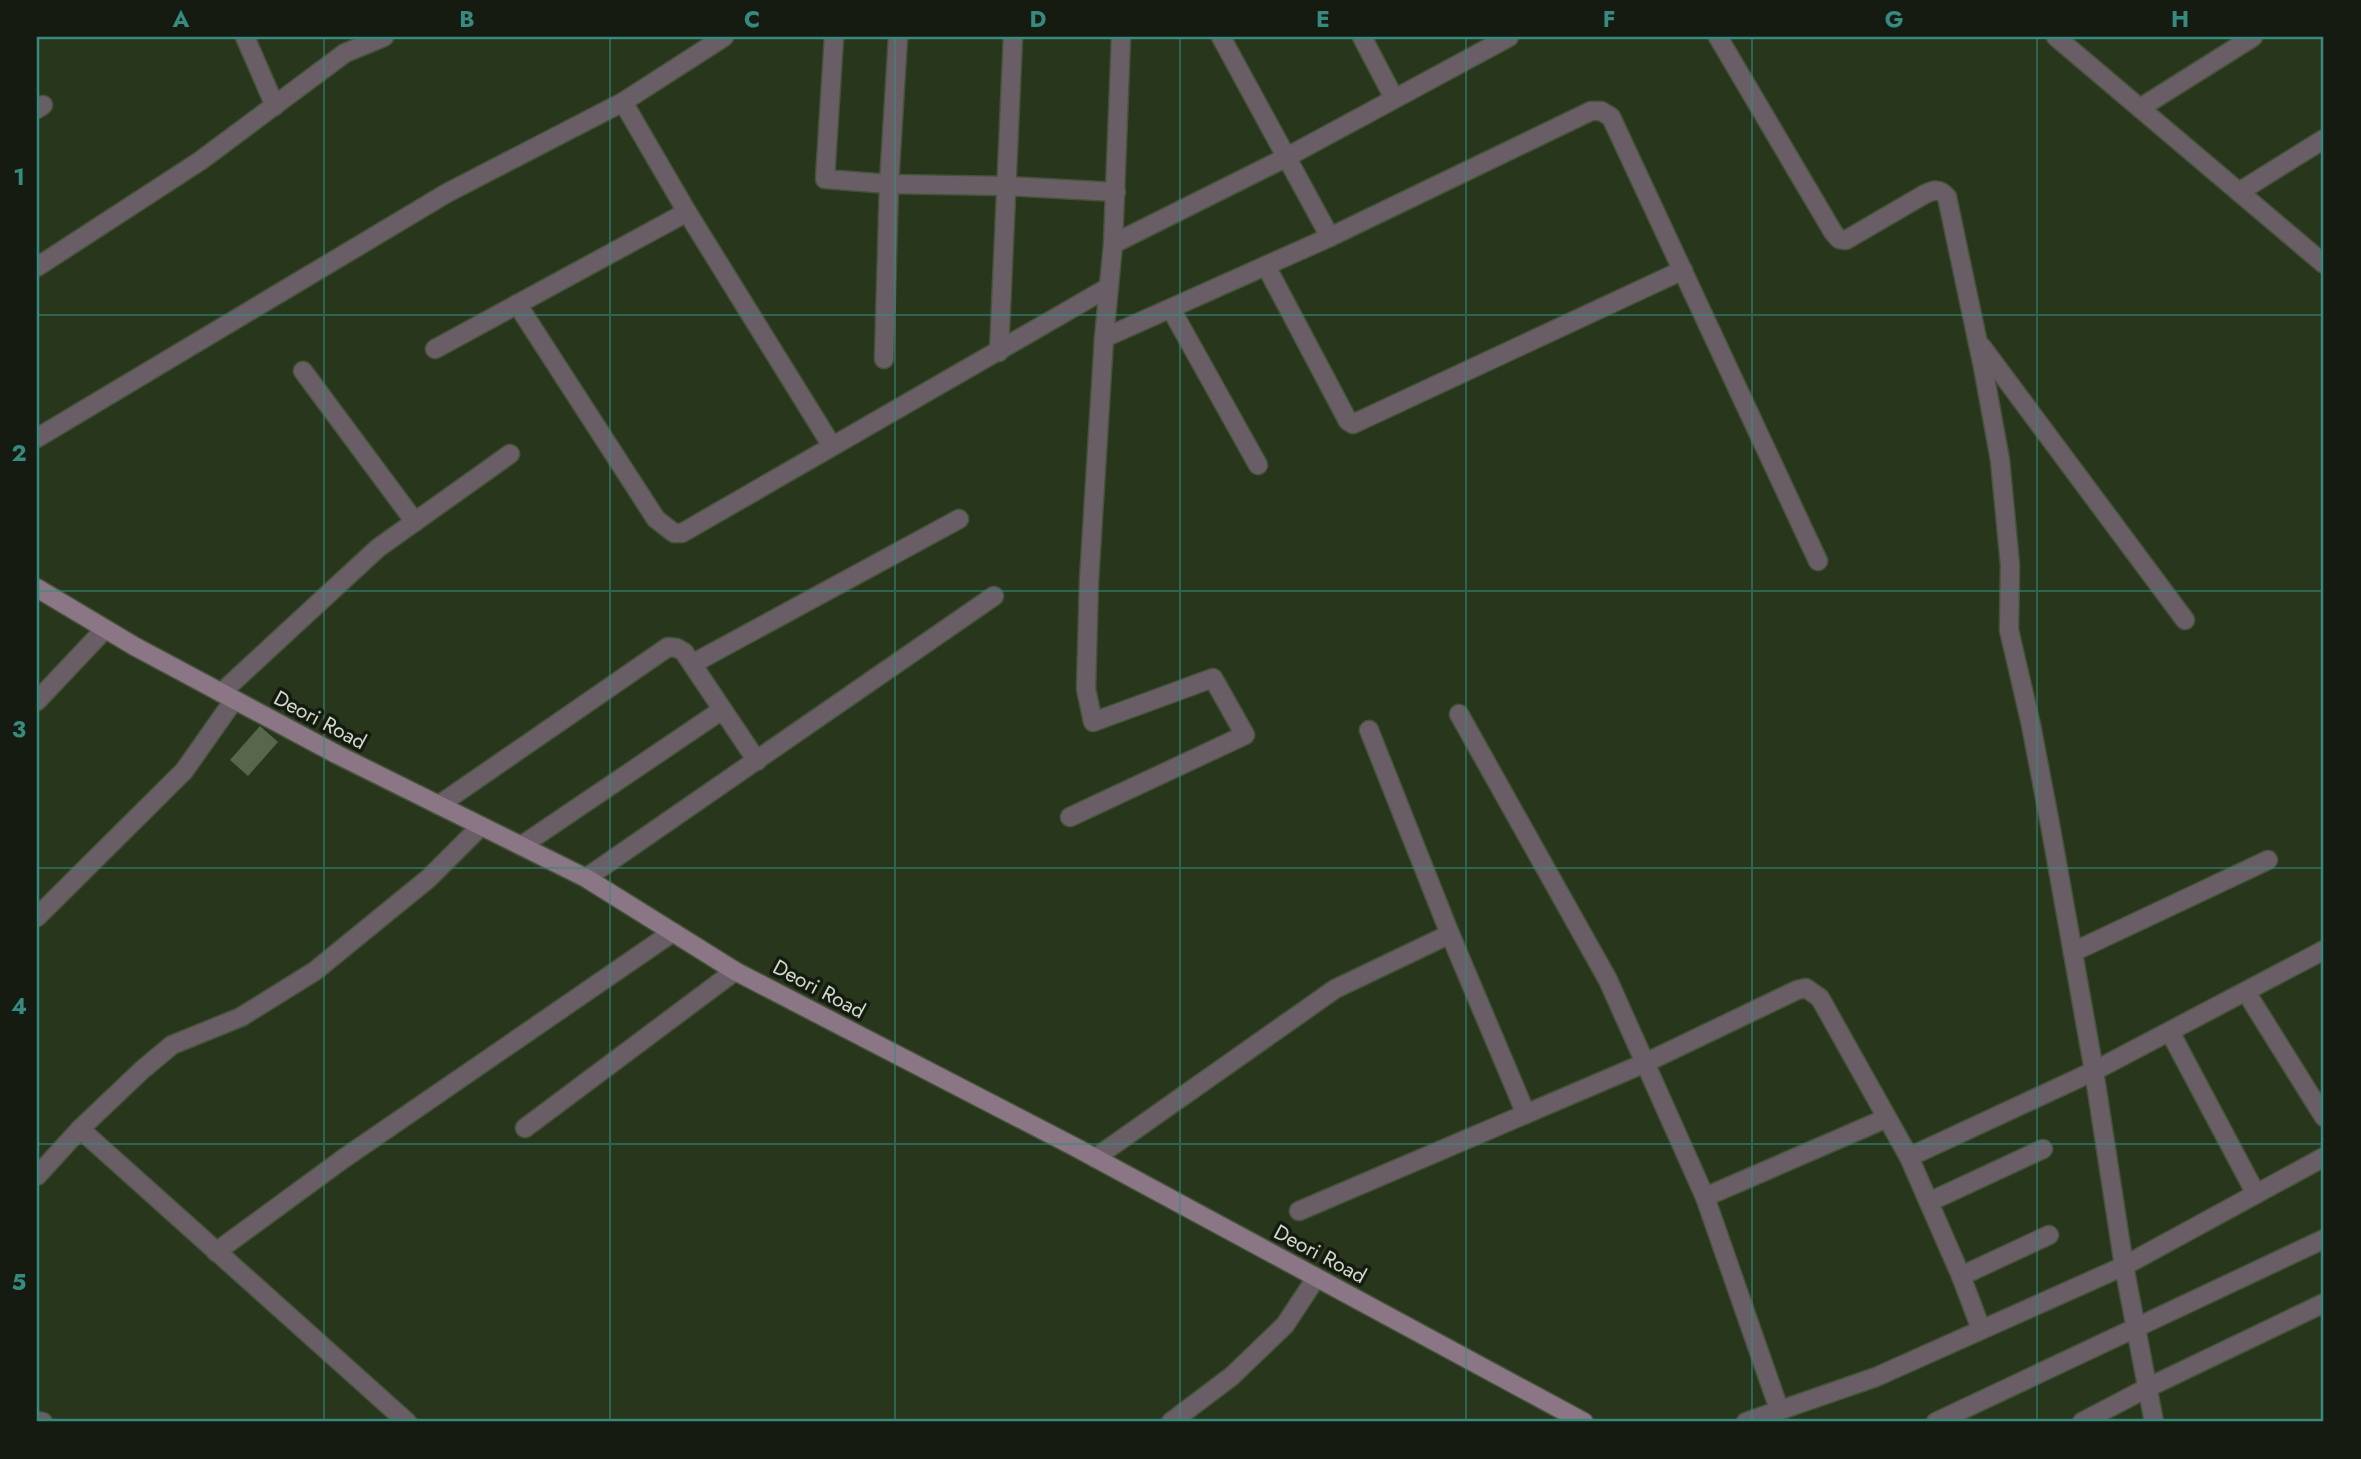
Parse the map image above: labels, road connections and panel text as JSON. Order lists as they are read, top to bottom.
{
  "streets": {
    "street": ["Deori Road"]
  },
  "grid": {
    "columns": [
      "A",
      "B",
      "C",
      "D",
      "E",
      "F",
      "G",
      "H"
    ],
    "rows": [
      "1",
      "2",
      "3",
      "4",
      "5"
    ]
  }
}
